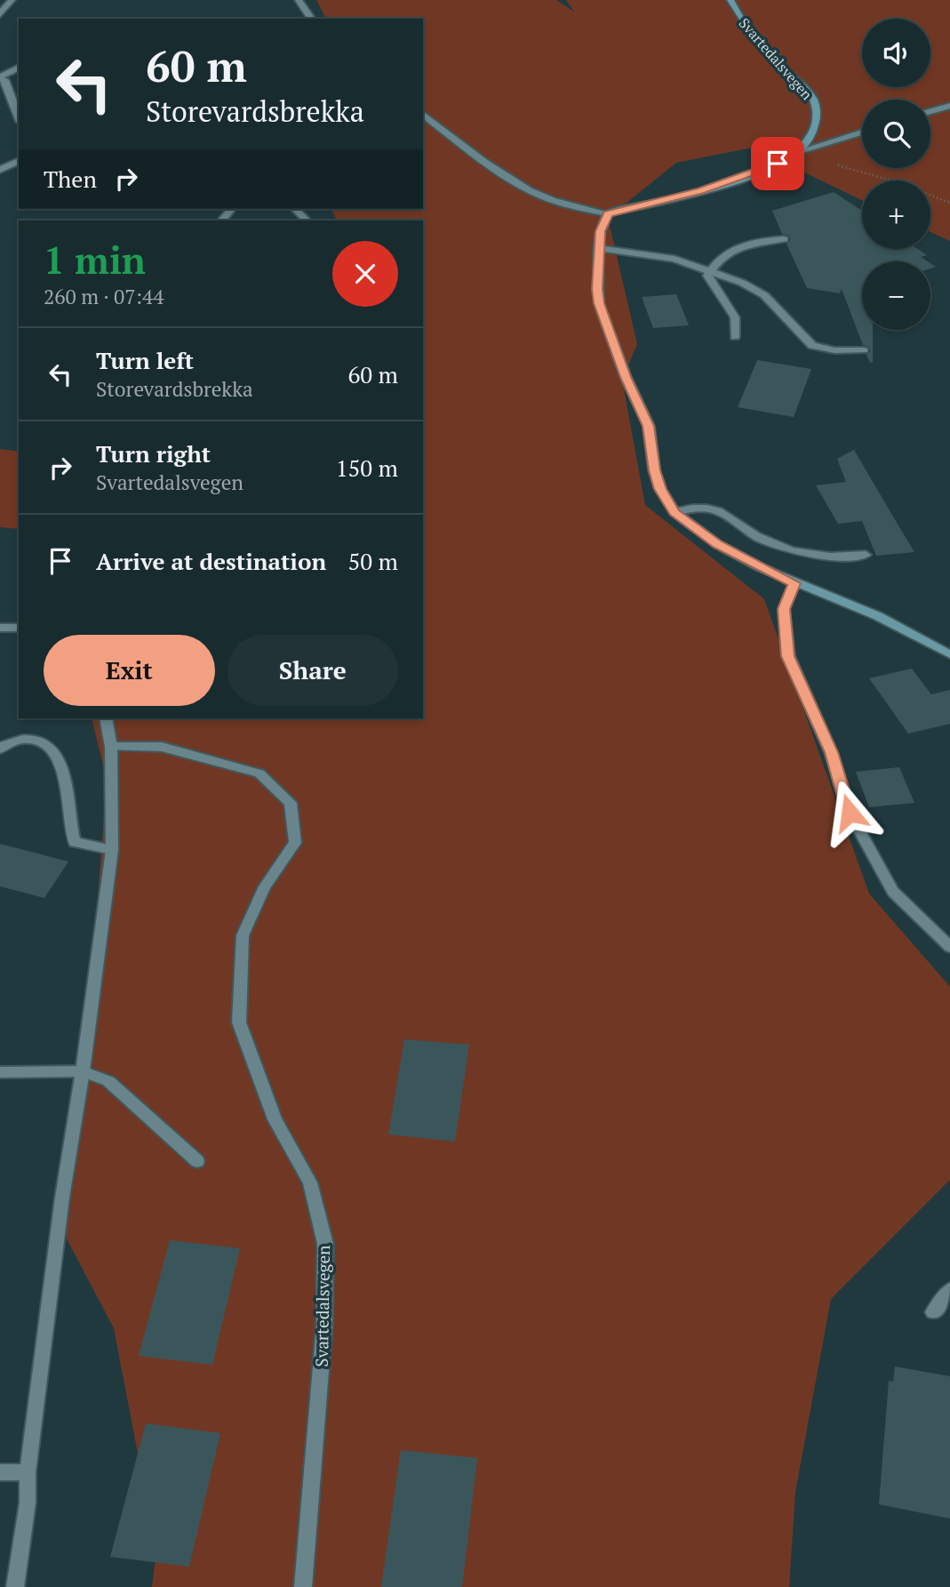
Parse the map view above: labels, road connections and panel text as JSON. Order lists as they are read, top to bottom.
{
  "streets": {
    "street": ["Svartedalsvegen"]
  },
  "page": {
    "map_buttons": ["+", "−"],
    "turn": ["60 m", "Storevardsbrekka"],
    "then": "Then",
    "heading": ["1 min", "260 m · 07:44"],
    "list": [
      {
        "name": "Turn left",
        "note": "Storevardsbrekka",
        "value": "60 m"
      },
      {
        "name": "Turn right",
        "note": "Svartedalsvegen",
        "value": "150 m"
      },
      {
        "name": "Arrive at destination",
        "value": "50 m"
      }
    ],
    "buttons": ["Exit", "Share"]
  }
}
